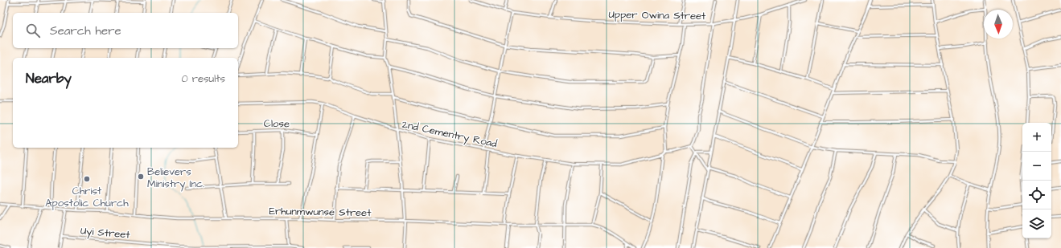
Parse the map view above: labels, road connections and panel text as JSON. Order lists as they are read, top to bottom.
{
  "streets": {
    "street": [
      "Upper Owina Street",
      "Close",
      "2nd Cementry Road",
      "Erhunmwunse Street",
      "Uyi Street"
    ]
  },
  "places": ["Believers Ministry Inc.", "Christ Apostolic Church"],
  "north": "bottom",
  "page": {
    "search": "Search here",
    "heading": ["Nearby", "0 results"],
    "map_buttons": ["+", "−"]
  }
}
